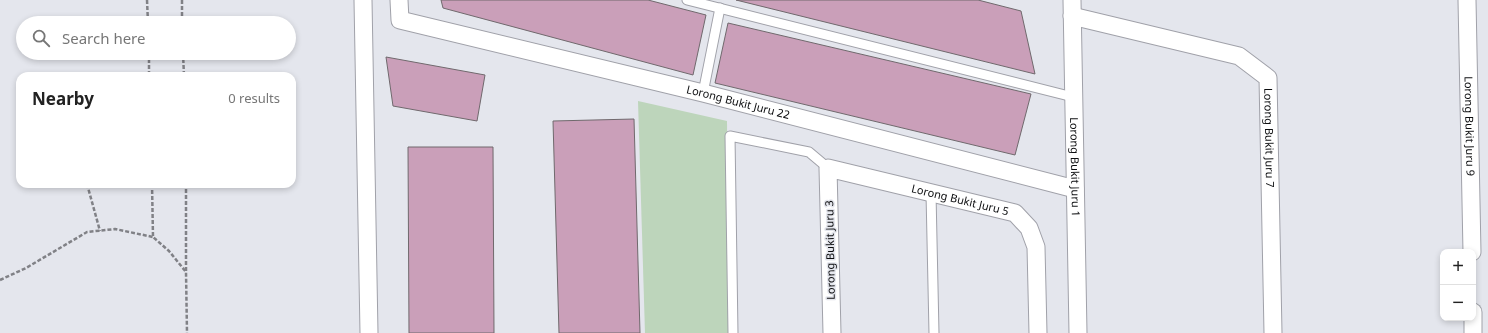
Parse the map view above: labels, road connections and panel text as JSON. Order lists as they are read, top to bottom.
{
  "streets": {
    "street": [
      "Lorong Bukit Juru 22",
      "Lorong Bukit Juru 9",
      "Lorong Bukit Juru 7",
      "Lorong Bukit Juru 1",
      "Lorong Bukit Juru 5",
      "Lorong Bukit Juru 3"
    ]
  },
  "crossings": [
    ["Lorong Bukit Juru 22", "Lorong Bukit Juru 1"],
    ["Lorong Bukit Juru 7", "Lorong Bukit Juru 1"],
    ["Lorong Bukit Juru 5", "Lorong Bukit Juru 3"]
  ],
  "page": {
    "search": "Search here",
    "heading": ["Nearby", "0 results"],
    "map_buttons": ["+", "−"]
  }
}
